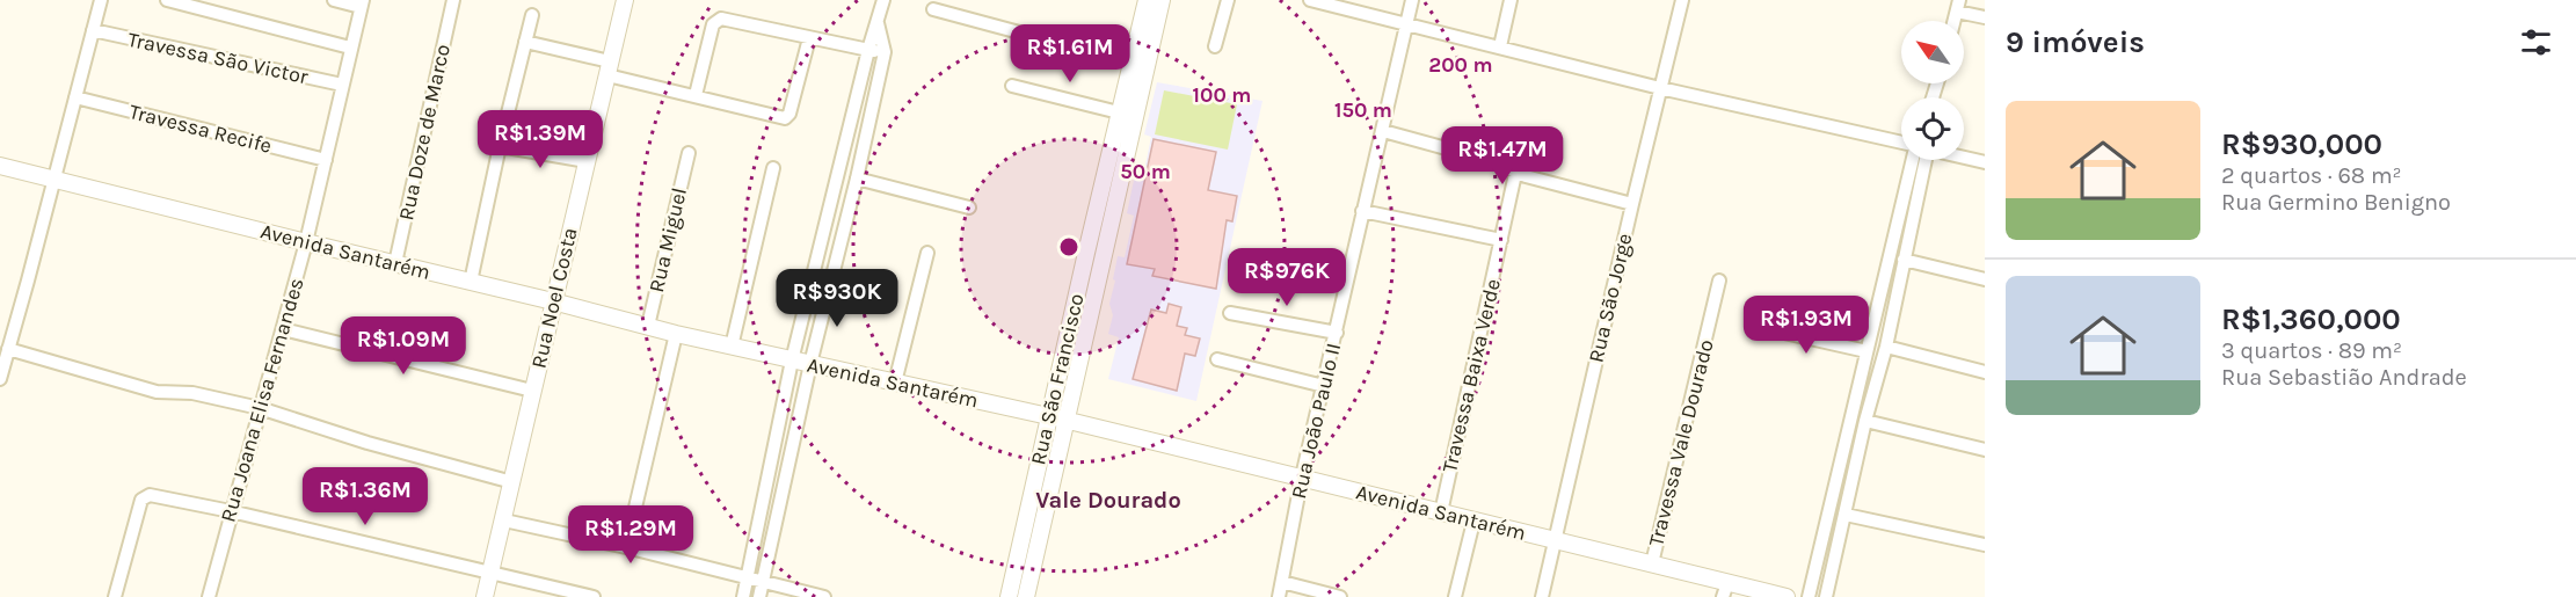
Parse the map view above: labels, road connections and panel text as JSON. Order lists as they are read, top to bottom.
{
  "streets": {
    "street": [
      "Travessa São Victor",
      "Travessa Recife",
      "Rua Doze de Marco",
      "Rua Miguel",
      "Avenida Santarém",
      "Rua Noel Costa",
      "Rua São Jorge",
      "Travessa Baixa Verde",
      "Rua São Francisco",
      "Rua Joana Elisa Fernandes",
      "Rua João Paulo II",
      "Travessa Vale Dourado"
    ]
  },
  "crossings": [
    ["Travessa São Victor", "Rua Joana Elisa Fernandes"],
    ["Travessa Recife", "Rua Joana Elisa Fernandes"],
    ["Rua Doze de Marco", "Avenida Santarém"],
    ["Rua Miguel", "Avenida Santarém"],
    ["Avenida Santarém", "Rua Noel Costa"],
    ["Avenida Santarém", "Rua São Jorge"],
    ["Avenida Santarém", "Travessa Baixa Verde"],
    ["Avenida Santarém", "Rua São Francisco"],
    ["Avenida Santarém", "Rua Joana Elisa Fernandes"],
    ["Avenida Santarém", "Rua João Paulo II"],
    ["Avenida Santarém", "Travessa Vale Dourado"]
  ],
  "districts": ["Vale Dourado"],
  "north": "top left",
  "page": {
    "heading": "9 imóveis",
    "price": [
      "R$1.61M",
      "R$1.39M",
      "R$1.47M",
      "R$976K",
      "R$930K",
      "R$1.93M",
      "R$1.09M",
      "R$1.36M",
      "R$1.29M"
    ],
    "list": [
      {
        "name": "R$930,000",
        "note": "2 quartos · 68 m² · Rua Germino Benigno"
      },
      {
        "name": "R$1,360,000",
        "note": "3 quartos · 89 m² · Rua Sebastião Andrade"
      }
    ]
  },
  "rings": [
    "200 m",
    "100 m",
    "150 m",
    "50 m"
  ]
}
